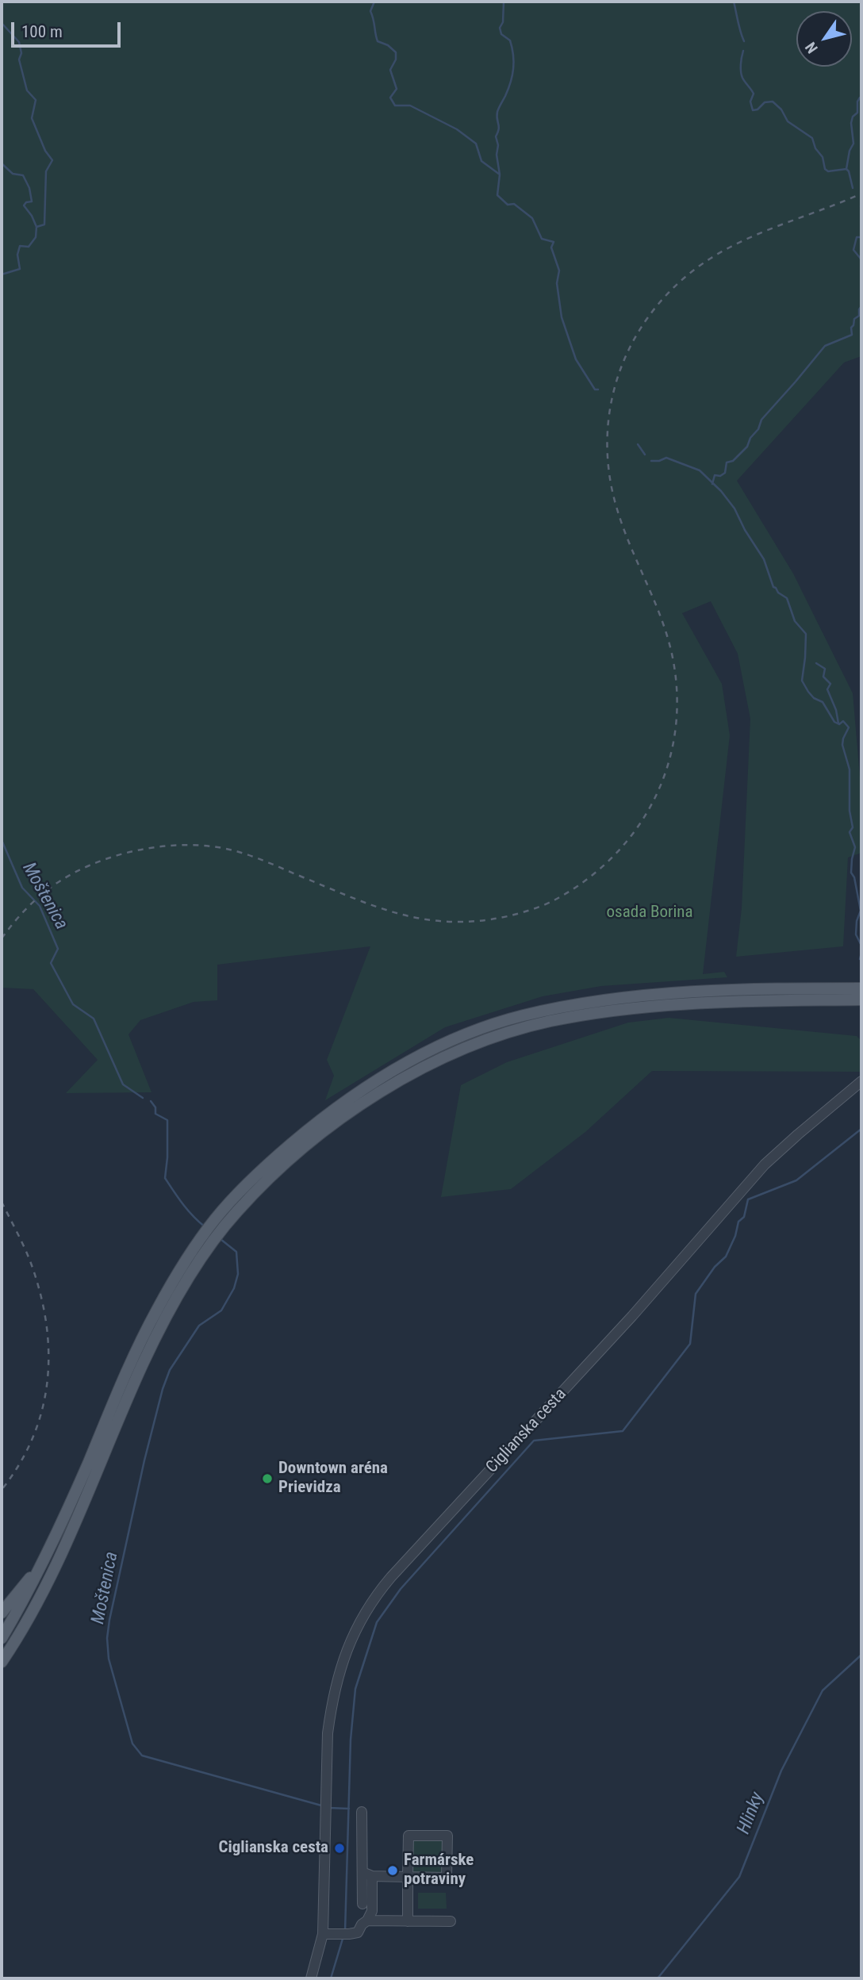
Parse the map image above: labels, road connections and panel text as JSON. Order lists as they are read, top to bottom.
{
  "streets": {
    "street": ["Ciglianska cesta"]
  },
  "water": ["Moštenica", "Hlinky"],
  "parks": ["osada Borina"],
  "places": ["Downtown aréna Prievidza", "Ciglianska cesta", "Farmárske potraviny"],
  "scale_bar": "100 m",
  "north": "bottom left"
}
